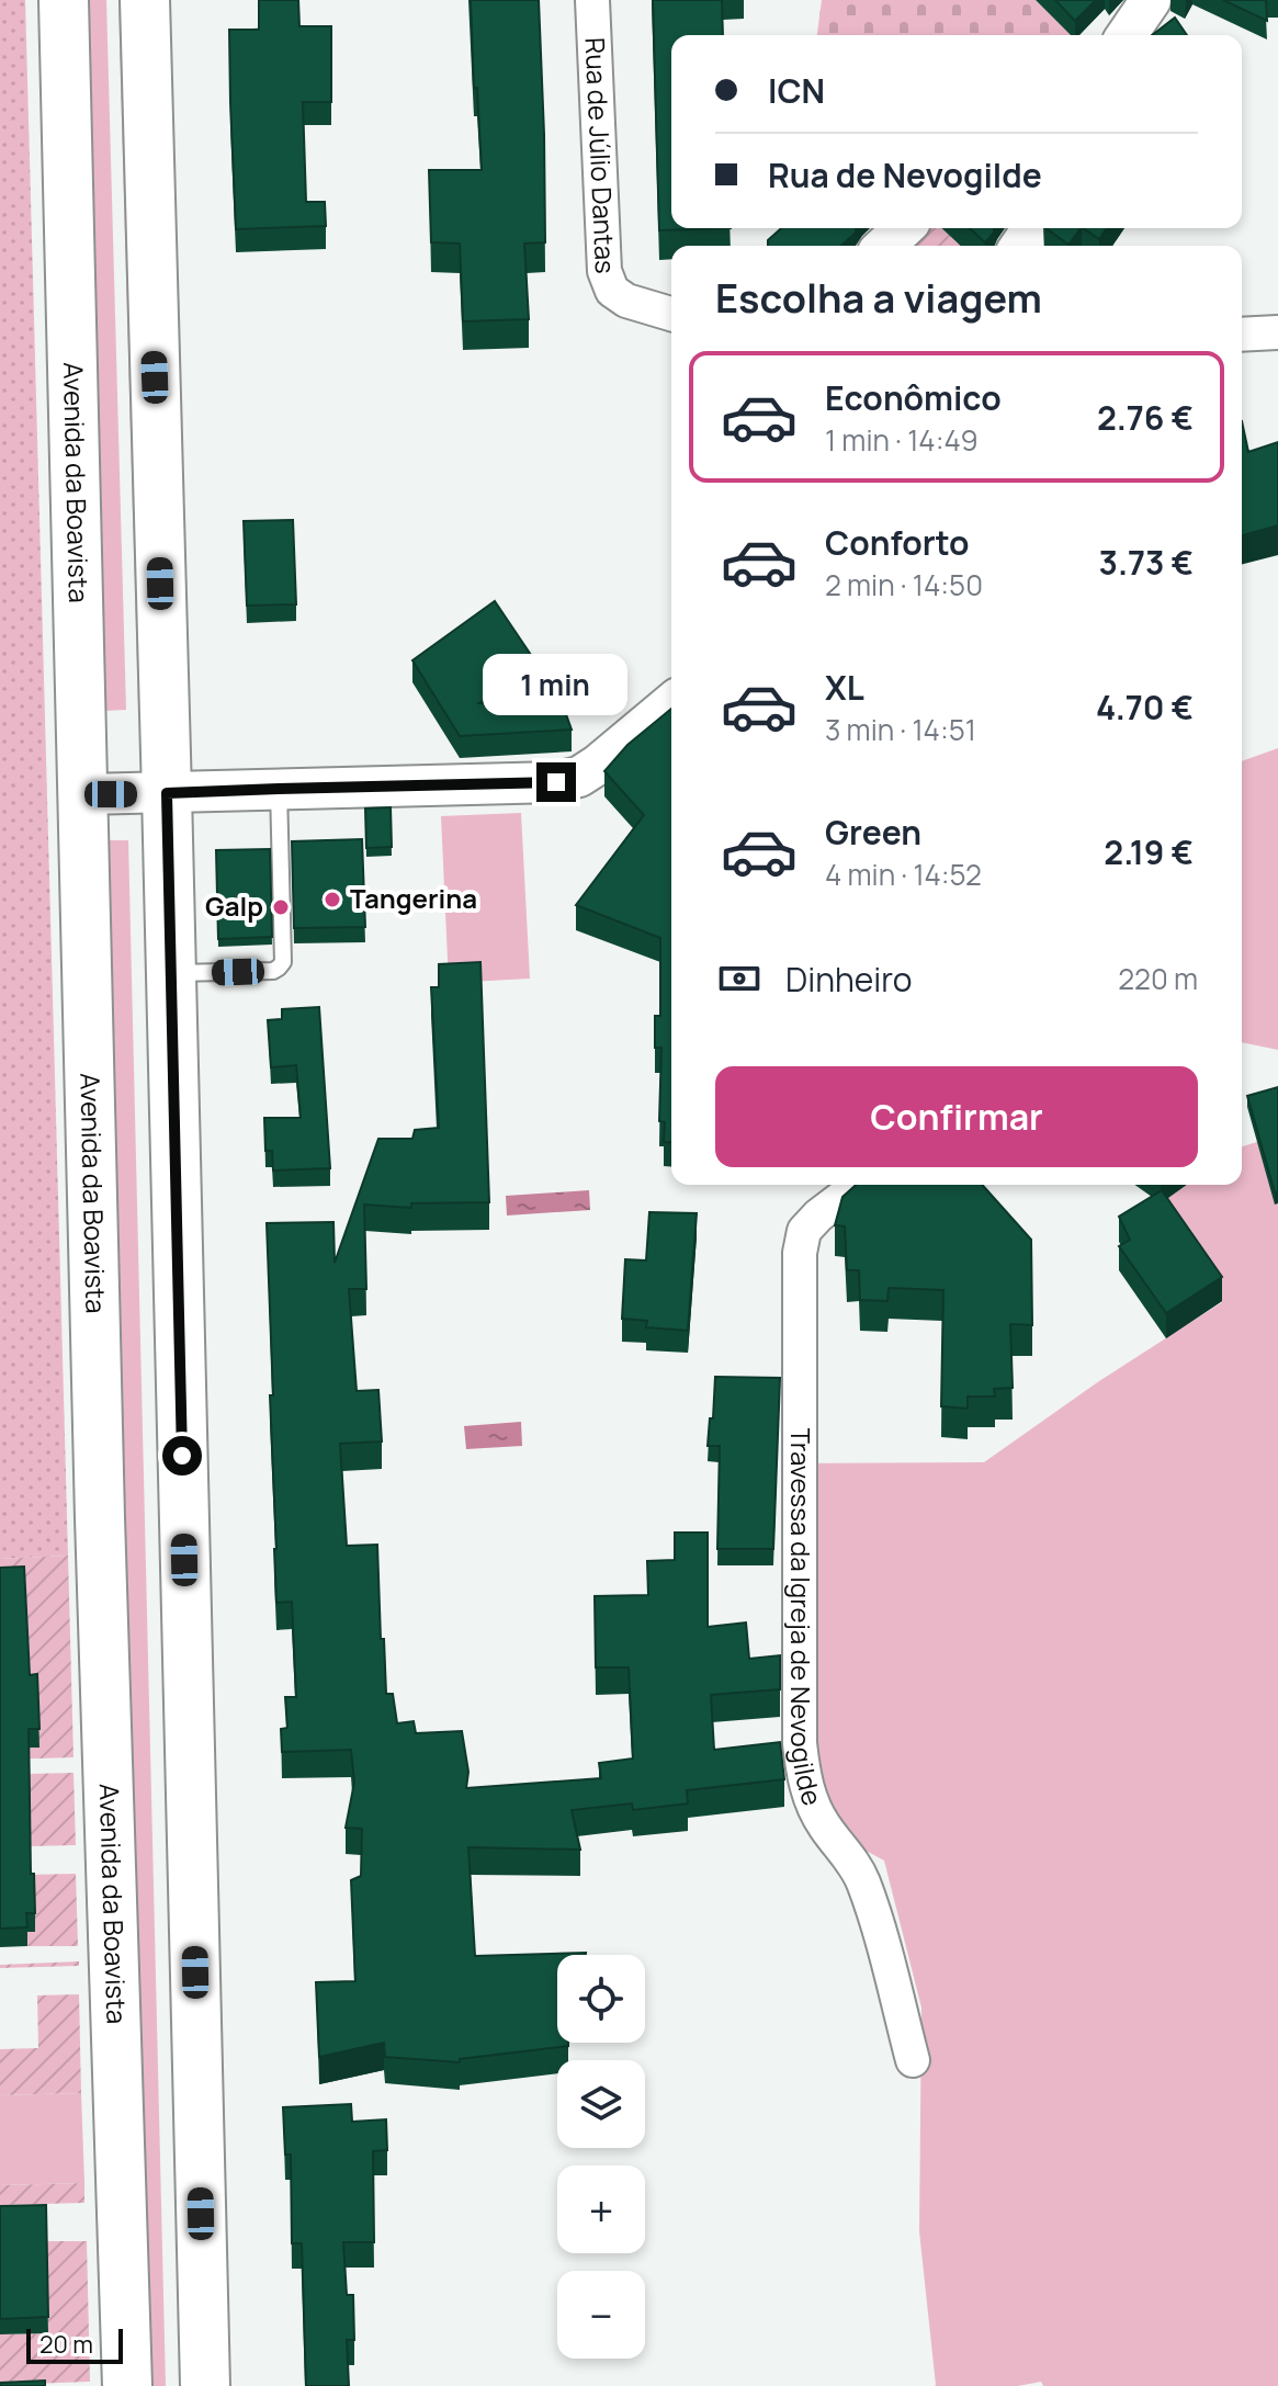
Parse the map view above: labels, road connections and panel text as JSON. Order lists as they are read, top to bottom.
{
  "streets": {
    "main road": ["Avenida da Boavista"],
    "street": ["Rua de Júlio Dantas", "Travessa da Igreja de Nevogilde"]
  },
  "places": ["Tangerina", "Galp"],
  "scale_bar": "20 m",
  "page": {
    "banner": ["ICN", "Rua de Nevogilde"],
    "heading": "Escolha a viagem",
    "list": [
      {
        "name": "Econômico",
        "note": "1 min · 14:49",
        "value": "2.76 €"
      },
      {
        "name": "Conforto",
        "note": "2 min · 14:50",
        "value": "3.73 €"
      },
      {
        "name": "XL",
        "note": "3 min · 14:51",
        "value": "4.70 €"
      },
      {
        "name": "Green",
        "note": "4 min · 14:52",
        "value": "2.19 €"
      }
    ],
    "bubble": "1 min",
    "pay": ["Dinheiro", "220 m"],
    "buttons": "Confirmar",
    "map_buttons": ["+", "−"],
    "scale": "20 m"
  }
}
